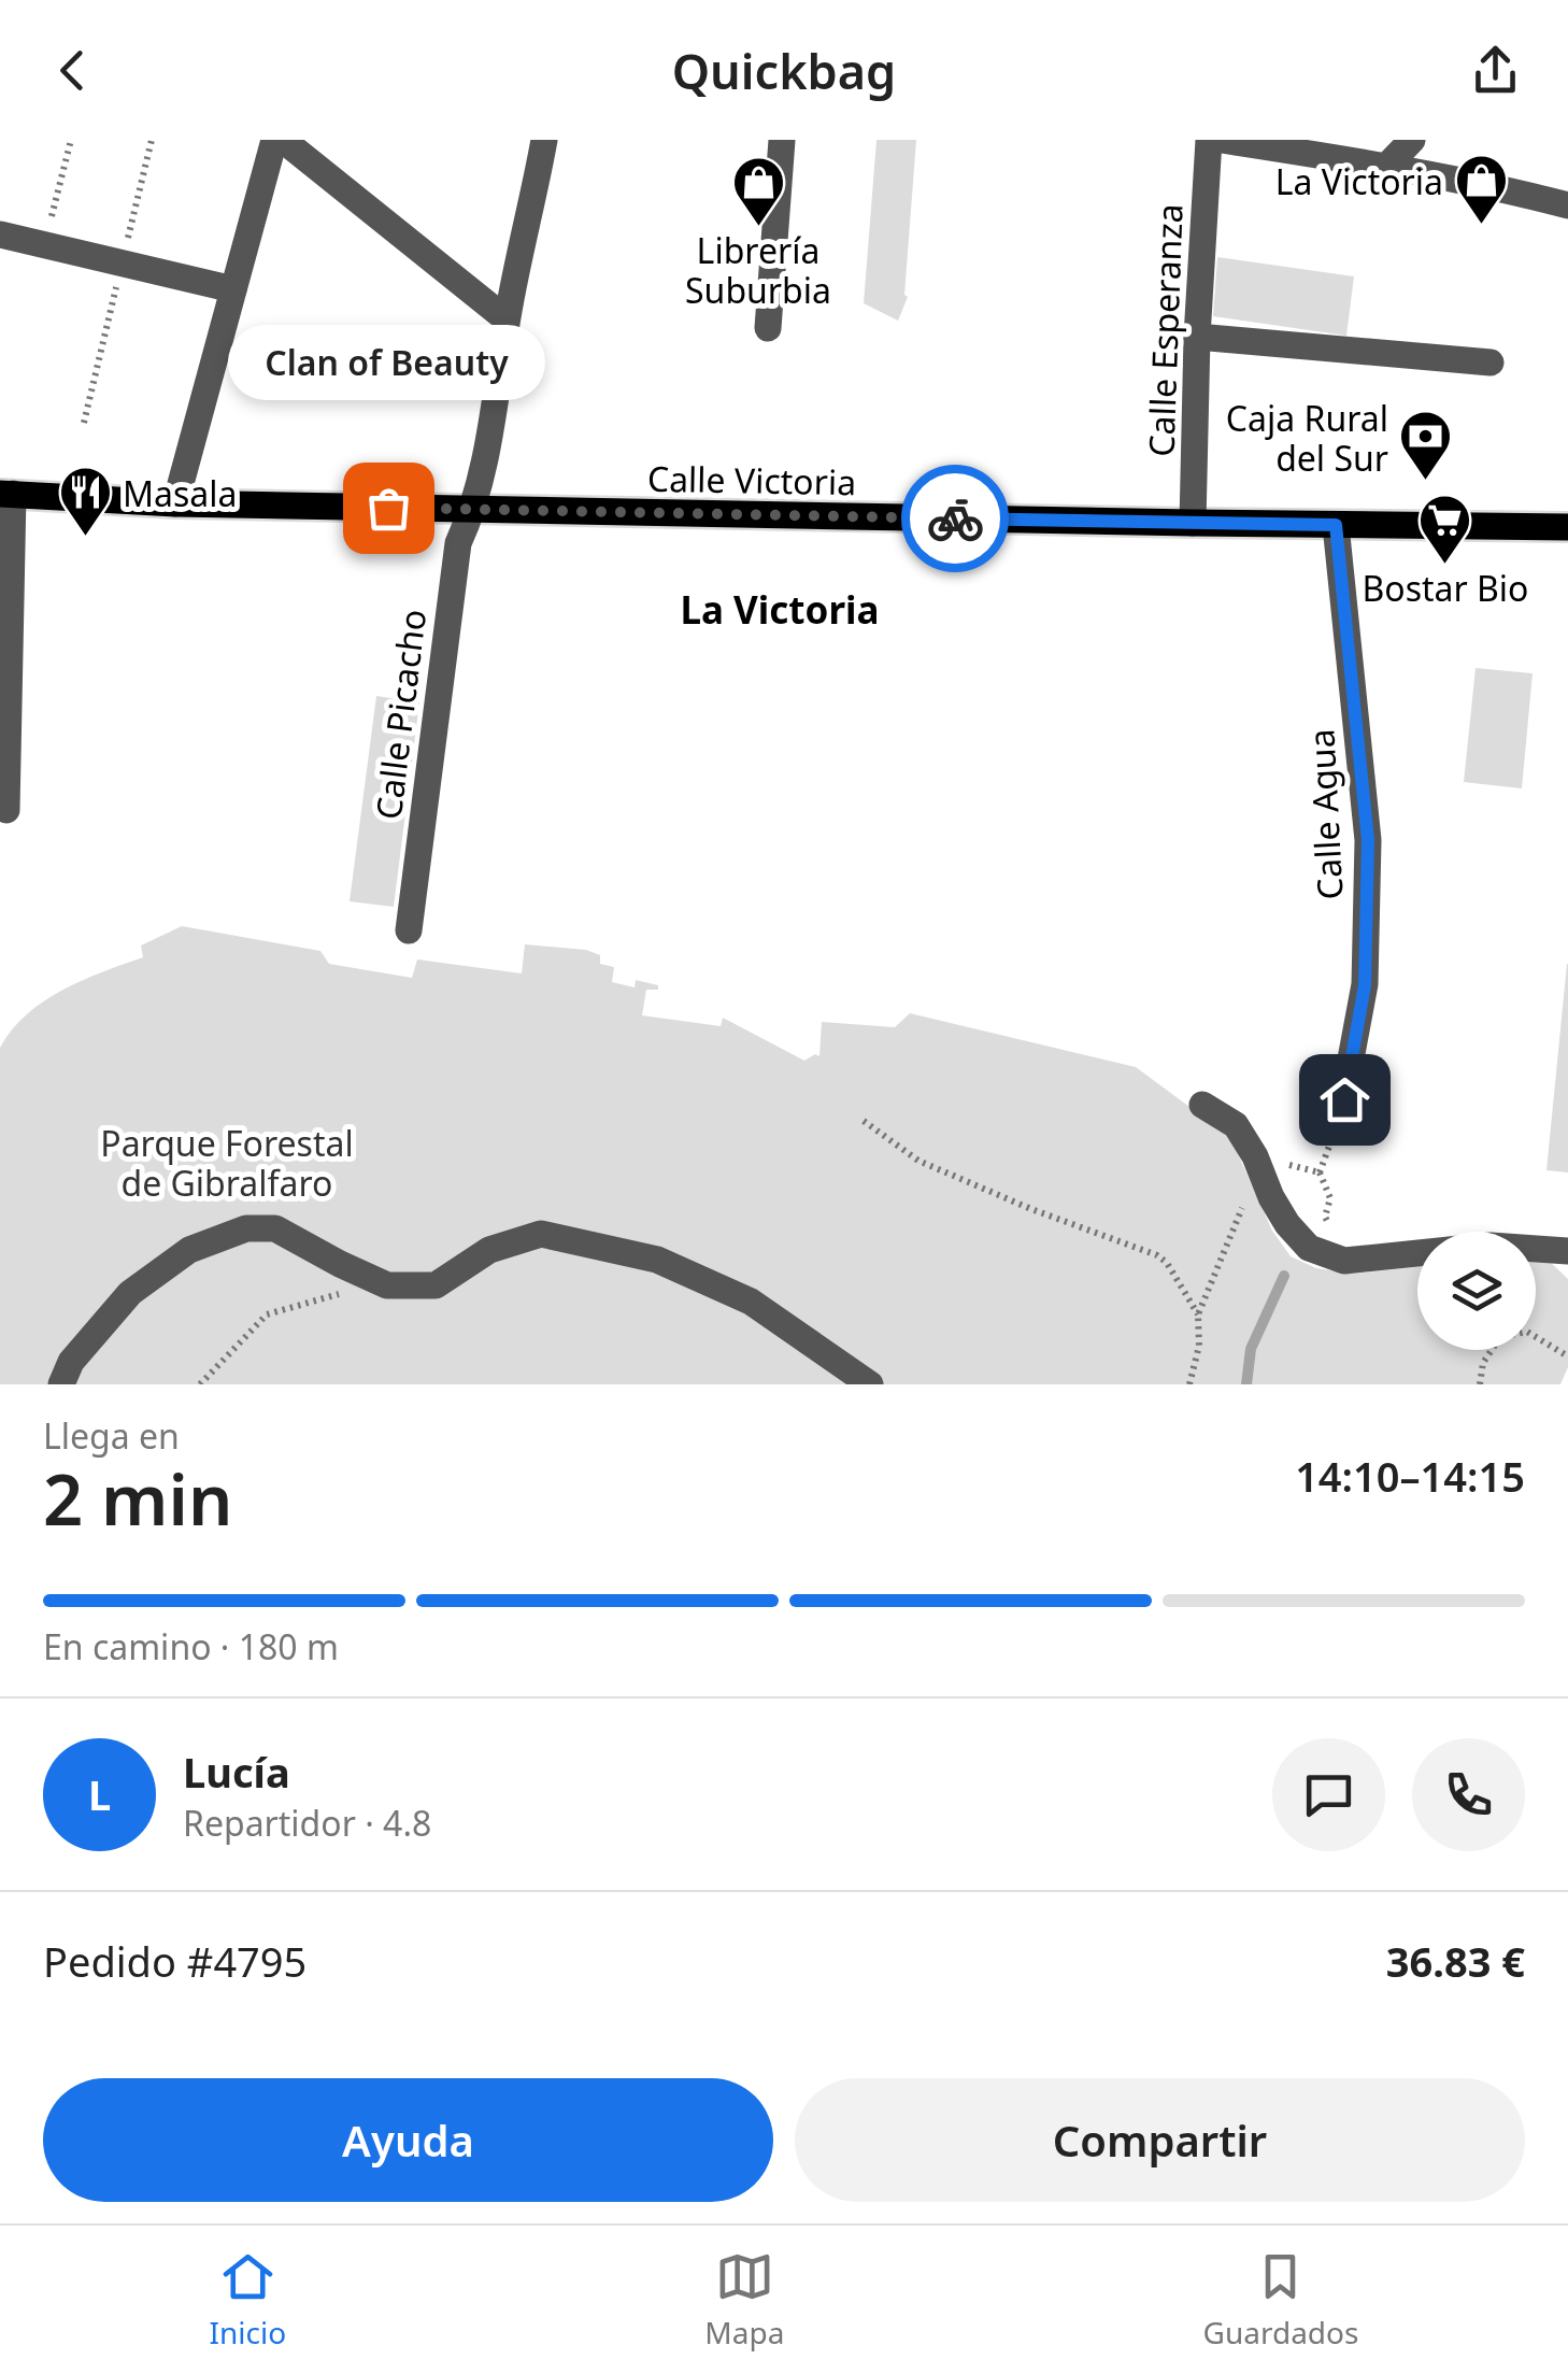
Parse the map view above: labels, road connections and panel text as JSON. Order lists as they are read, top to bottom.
{
  "streets": {
    "main road": ["Calle Victoria"],
    "street": ["Calle Esperanza", "Calle Picacho", "Calle Agua"]
  },
  "crossings": [
    ["Calle Esperanza", "Calle Victoria"],
    ["Calle Victoria", "Calle Picacho"],
    ["Calle Victoria", "Calle Agua"]
  ],
  "districts": ["La Victoria"],
  "parks": ["Parque Forestal de Gibralfaro"],
  "places": {
    "shop": ["La Victoria", "Librería Suburbia"],
    "bank": ["Caja Rural del Sur"],
    "other": ["Clan of Beauty"],
    "restaurant": ["Masala"],
    "supermarket": ["Bostar Bio"]
  },
  "page": {
    "header": "Quickbag",
    "bubble": "Clan of Beauty",
    "heading": ["2 min", "Llega en", "14:10–14:15"],
    "panel": [
      "Lucía",
      "Repartidor · 4.8",
      "Pedido #4795",
      "36.83 €"
    ],
    "bar": "En camino · 180 m",
    "round": "L",
    "buttons": ["Ayuda", "Compartir"],
    "tabs": ["Inicio", "Mapa", "Guardados"]
  }
}
